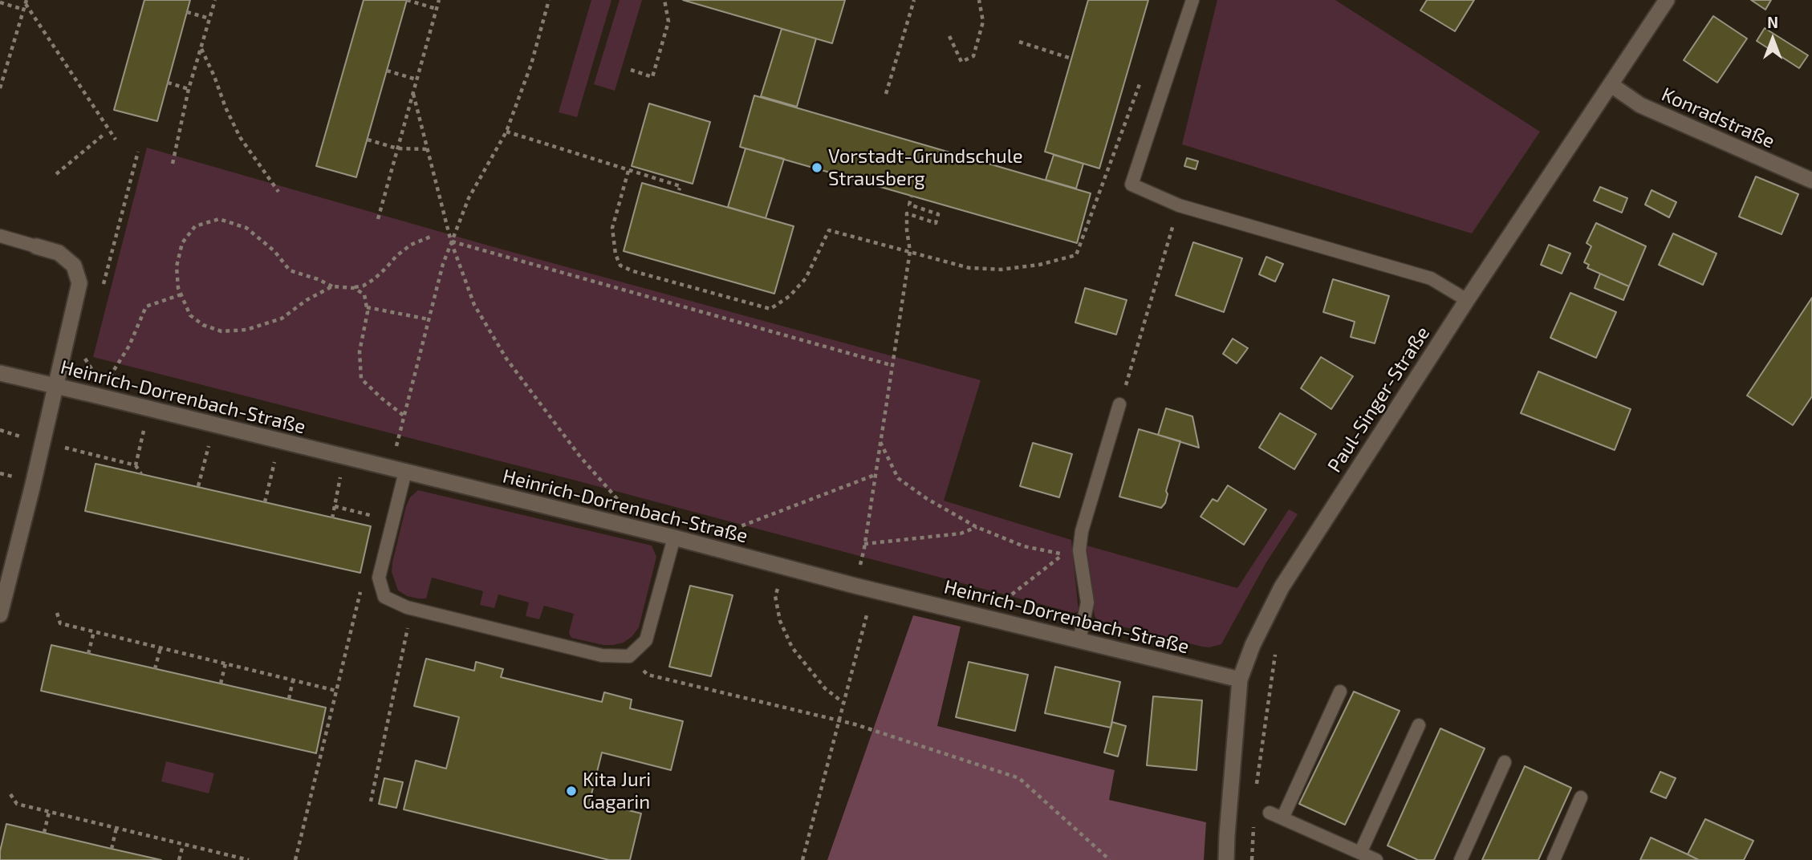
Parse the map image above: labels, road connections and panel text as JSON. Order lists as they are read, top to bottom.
{
  "streets": {
    "street": ["Konradstraße", "Heinrich-Dorrenbach-Straße", "Paul-Singer-Straße"]
  },
  "crossings": [
    ["Konradstraße", "Paul-Singer-Straße"],
    ["Heinrich-Dorrenbach-Straße", "Paul-Singer-Straße"]
  ],
  "places": ["Vorstadt-Grundschule Strausberg", "Kita Juri Gagarin"],
  "north": "top"
}
